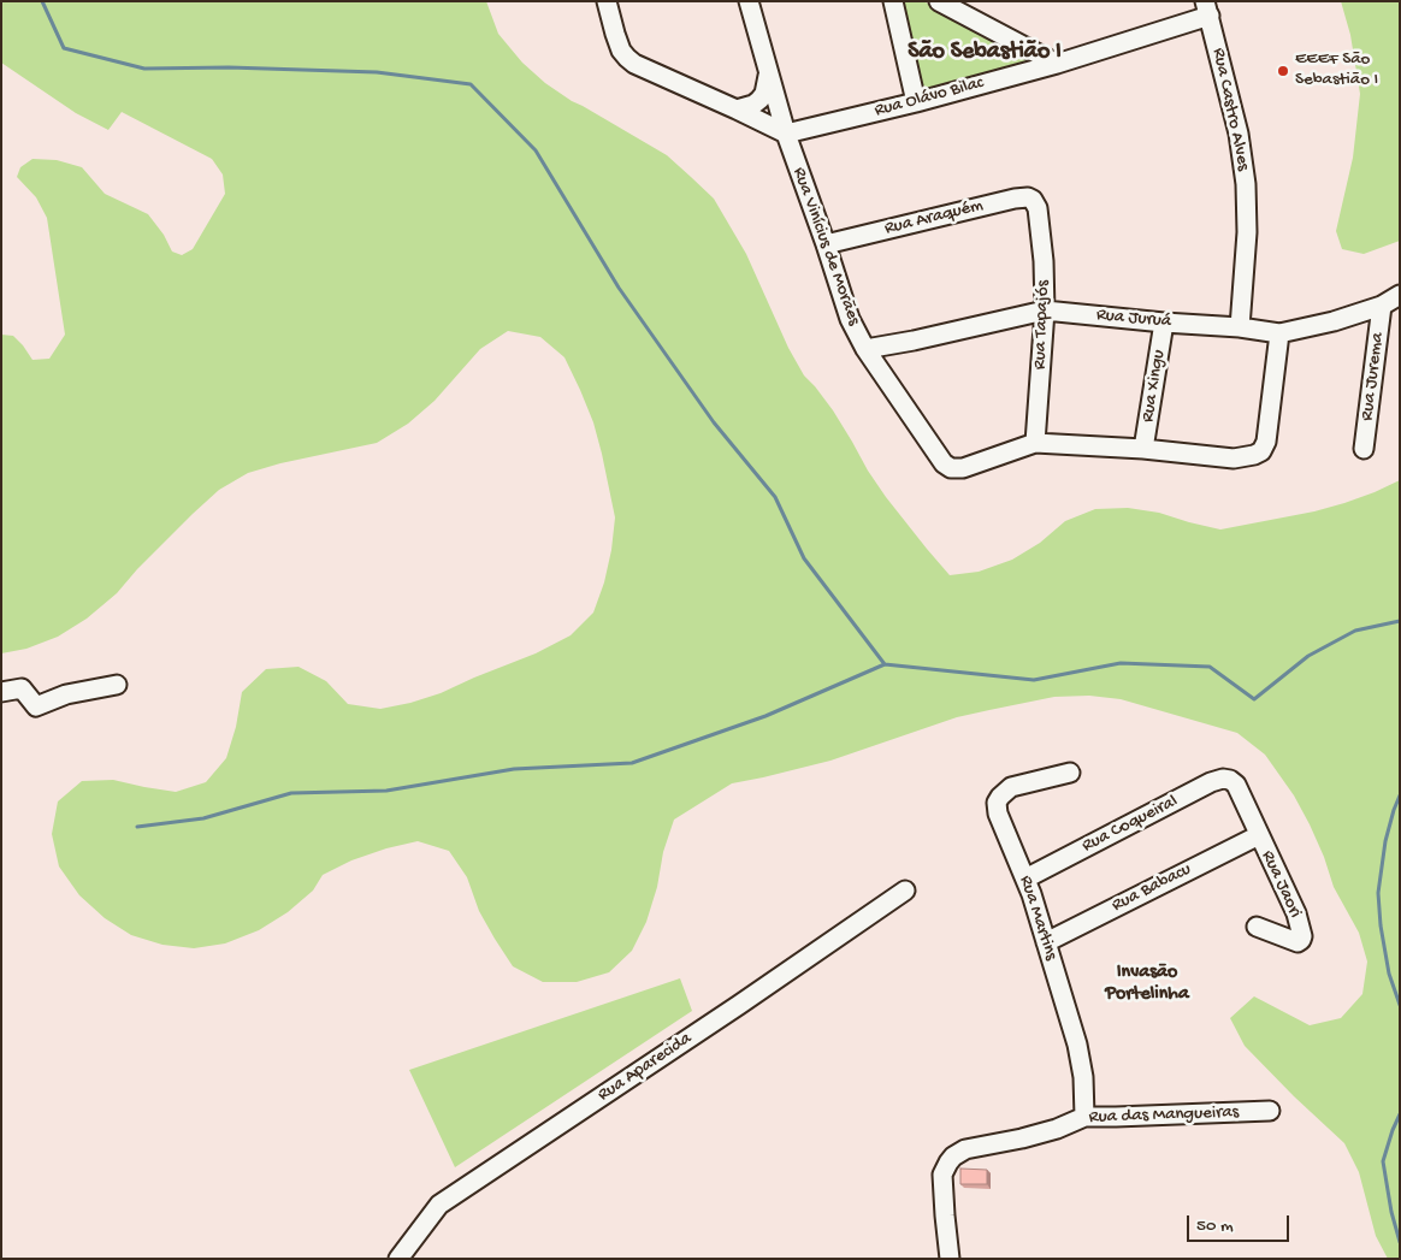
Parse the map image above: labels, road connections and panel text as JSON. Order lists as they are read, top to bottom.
{
  "streets": {
    "street": [
      "Rua Olávo Bilac",
      "Rua Castro Alves",
      "Rua Araquém",
      "Rua Vinícius de Morães",
      "Rua Juruá",
      "Rua Tapajós",
      "Rua Jurema",
      "Rua Xingu",
      "Rua Coqueiral",
      "Rua Jaori",
      "Rua Babacu",
      "Rua Martins",
      "Rua Aparecida",
      "Rua das Mangueiras"
    ]
  },
  "crossings": [
    ["Rua Olávo Bilac", "Rua Castro Alves"],
    ["Rua Olávo Bilac", "Rua Vinícius de Morães"],
    ["Rua Castro Alves", "Rua Juruá"],
    ["Rua Araquém", "Rua Vinícius de Morães"],
    ["Rua Araquém", "Rua Tapajós"],
    ["Rua Vinícius de Morães", "Rua Juruá"],
    ["Rua Vinícius de Morães", "Rua Tapajós"],
    ["Rua Vinícius de Morães", "Rua Xingu"],
    ["Rua Juruá", "Rua Tapajós"],
    ["Rua Juruá", "Rua Jurema"],
    ["Rua Juruá", "Rua Xingu"],
    ["Rua Coqueiral", "Rua Jaori"],
    ["Rua Coqueiral", "Rua Martins"],
    ["Rua Jaori", "Rua Babacu"],
    ["Rua Babacu", "Rua Martins"],
    ["Rua Martins", "Rua das Mangueiras"]
  ],
  "districts": ["São Sebastião I", "Invasão Portelinha"],
  "places": ["EEEF São Sebastião I"],
  "scale_bar": "50 m"
}
